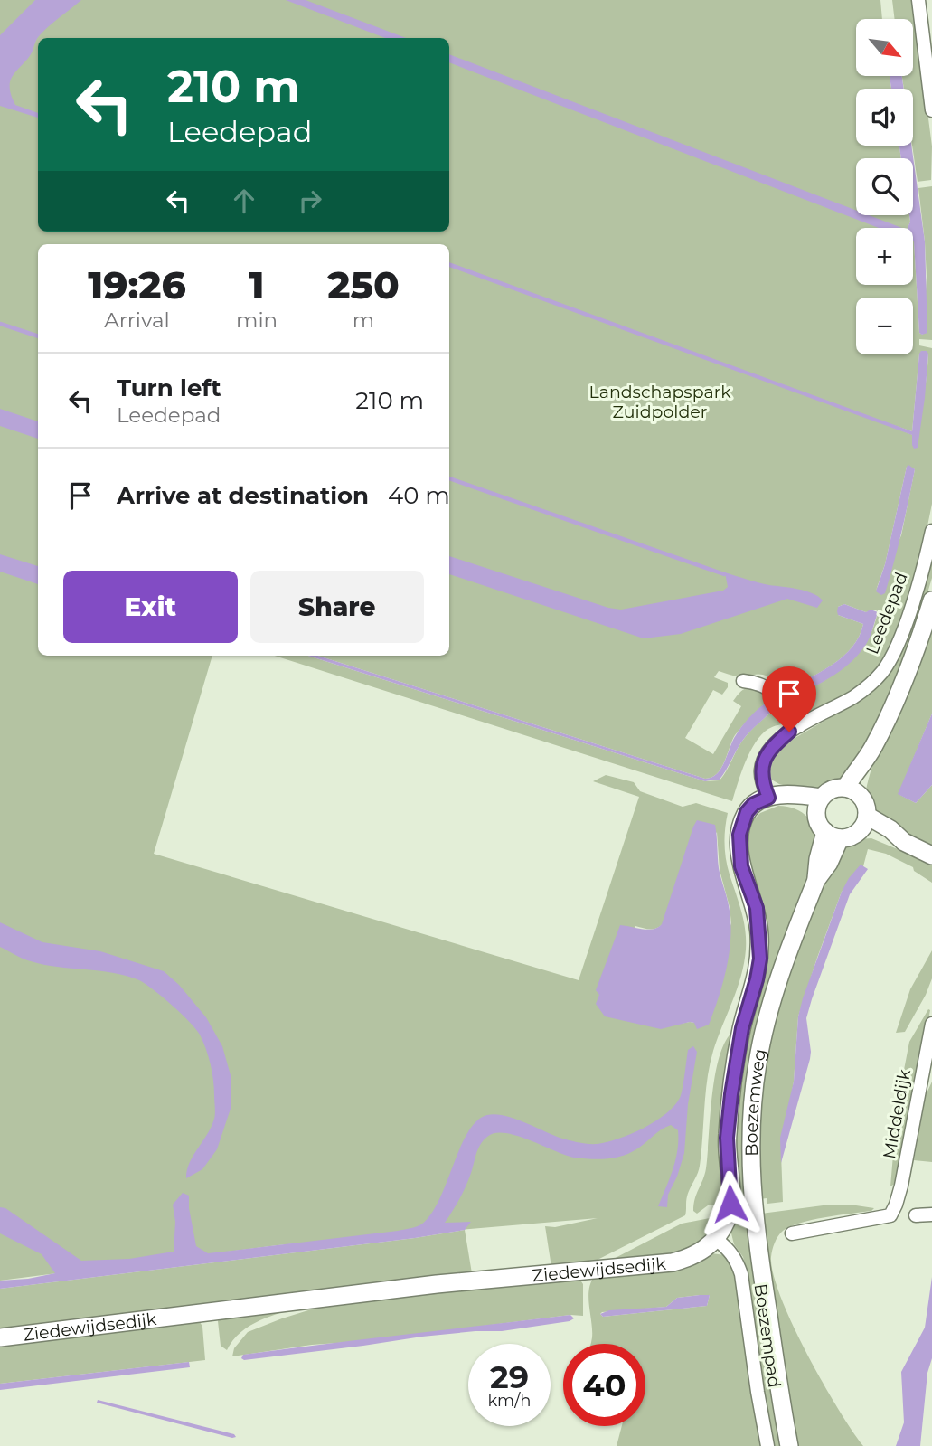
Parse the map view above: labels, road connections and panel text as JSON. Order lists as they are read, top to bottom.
{
  "streets": {
    "street": [
      "Leedepad",
      "Boezemweg",
      "Middeldijk",
      "Ziedewijdsedijk",
      "Boezempad"
    ]
  },
  "crossings": [
    ["Leedepad", "Ziedewijdsedijk"],
    ["Ziedewijdsedijk", "Boezempad"]
  ],
  "parks": ["Landschapspark Zuidpolder"],
  "north": "bottom right",
  "page": {
    "map_buttons": ["+", "−"],
    "turn": ["210 m", "Leedepad"],
    "eta": [
      "19:26",
      "Arrival",
      "1",
      "min",
      "250",
      "m"
    ],
    "list": [
      {
        "name": "Turn left",
        "note": "Leedepad",
        "value": "210 m"
      },
      {
        "name": "Arrive at destination",
        "value": "40 m"
      }
    ],
    "buttons": ["Exit", "Share"],
    "speed": "29 km/h",
    "limit": "40"
  }
}
